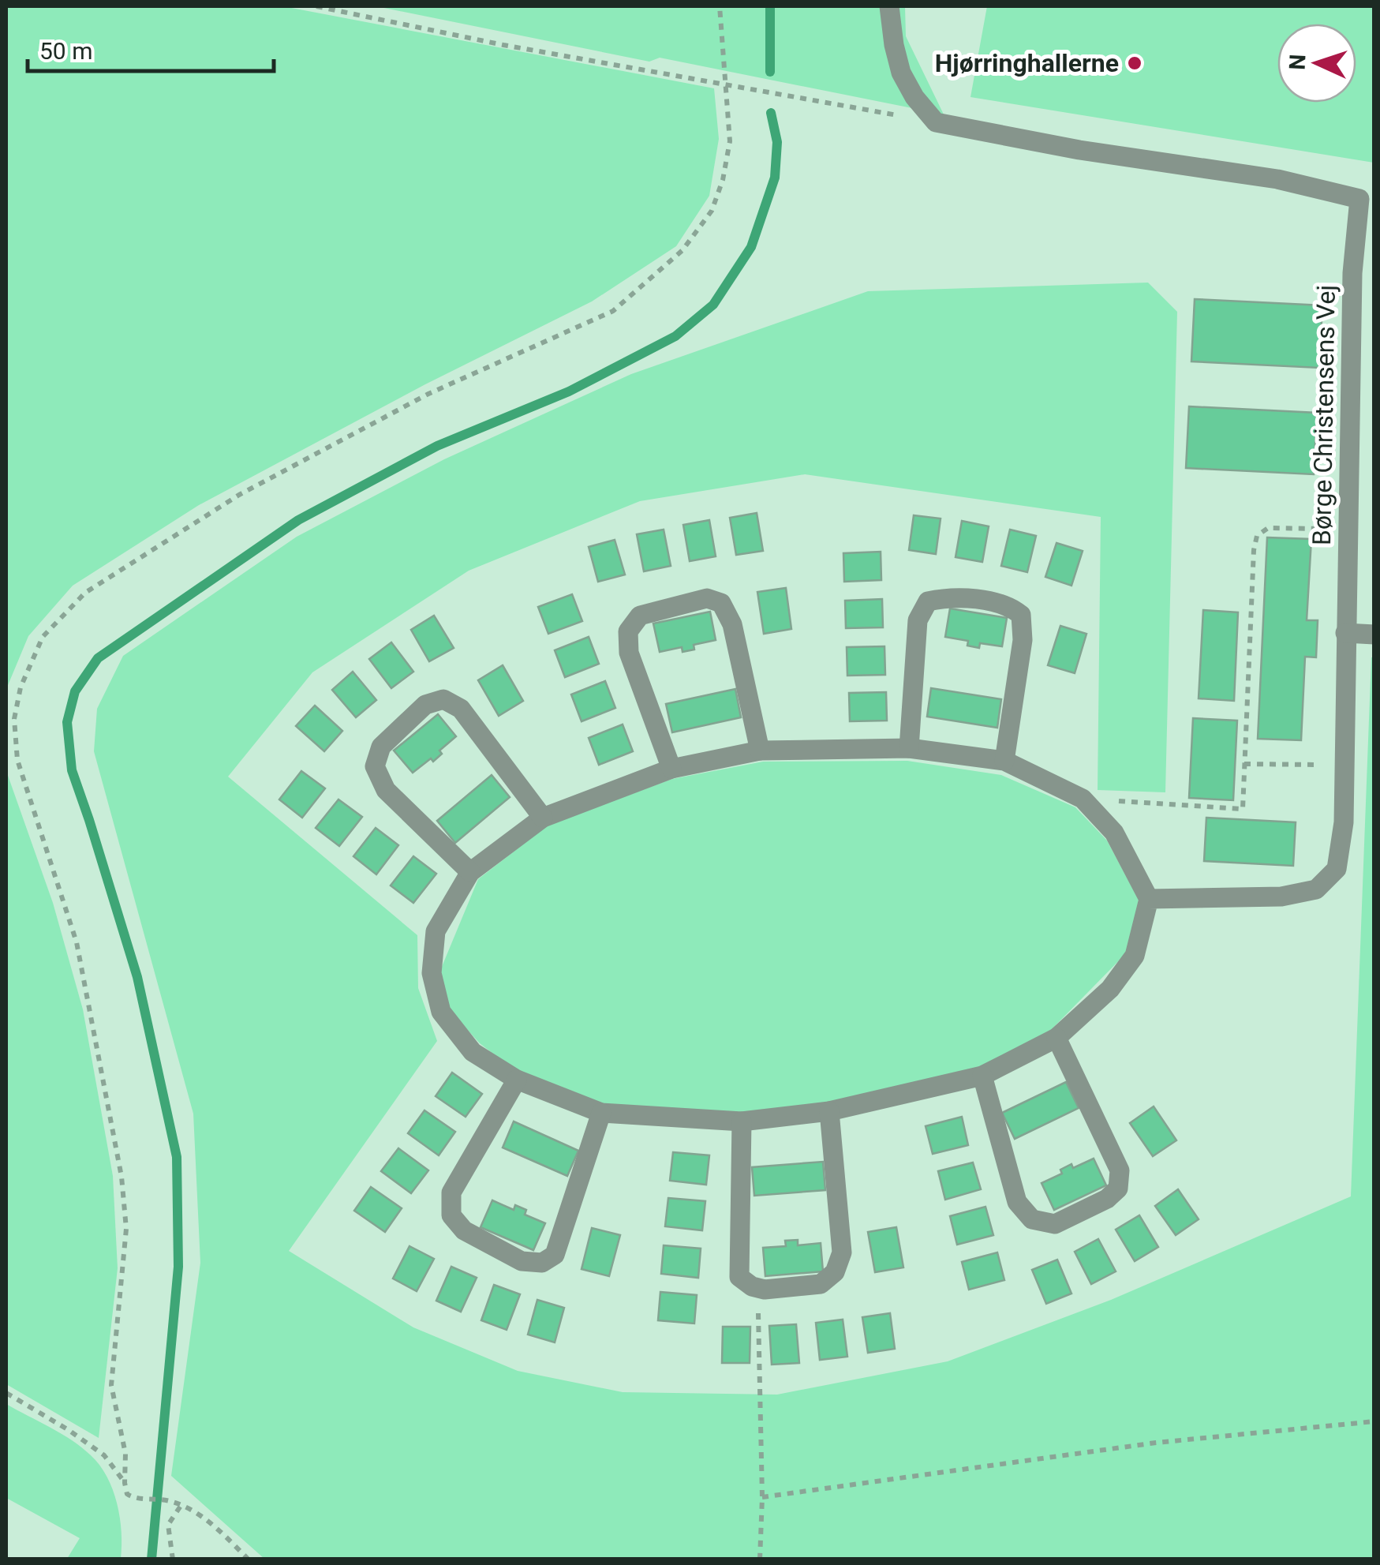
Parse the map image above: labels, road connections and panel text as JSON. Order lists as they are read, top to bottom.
{
  "streets": {
    "street": ["Børge Christensens Vej"]
  },
  "places": ["Hjørringhallerne"],
  "scale_bar": "50 m",
  "north": "left"
}
